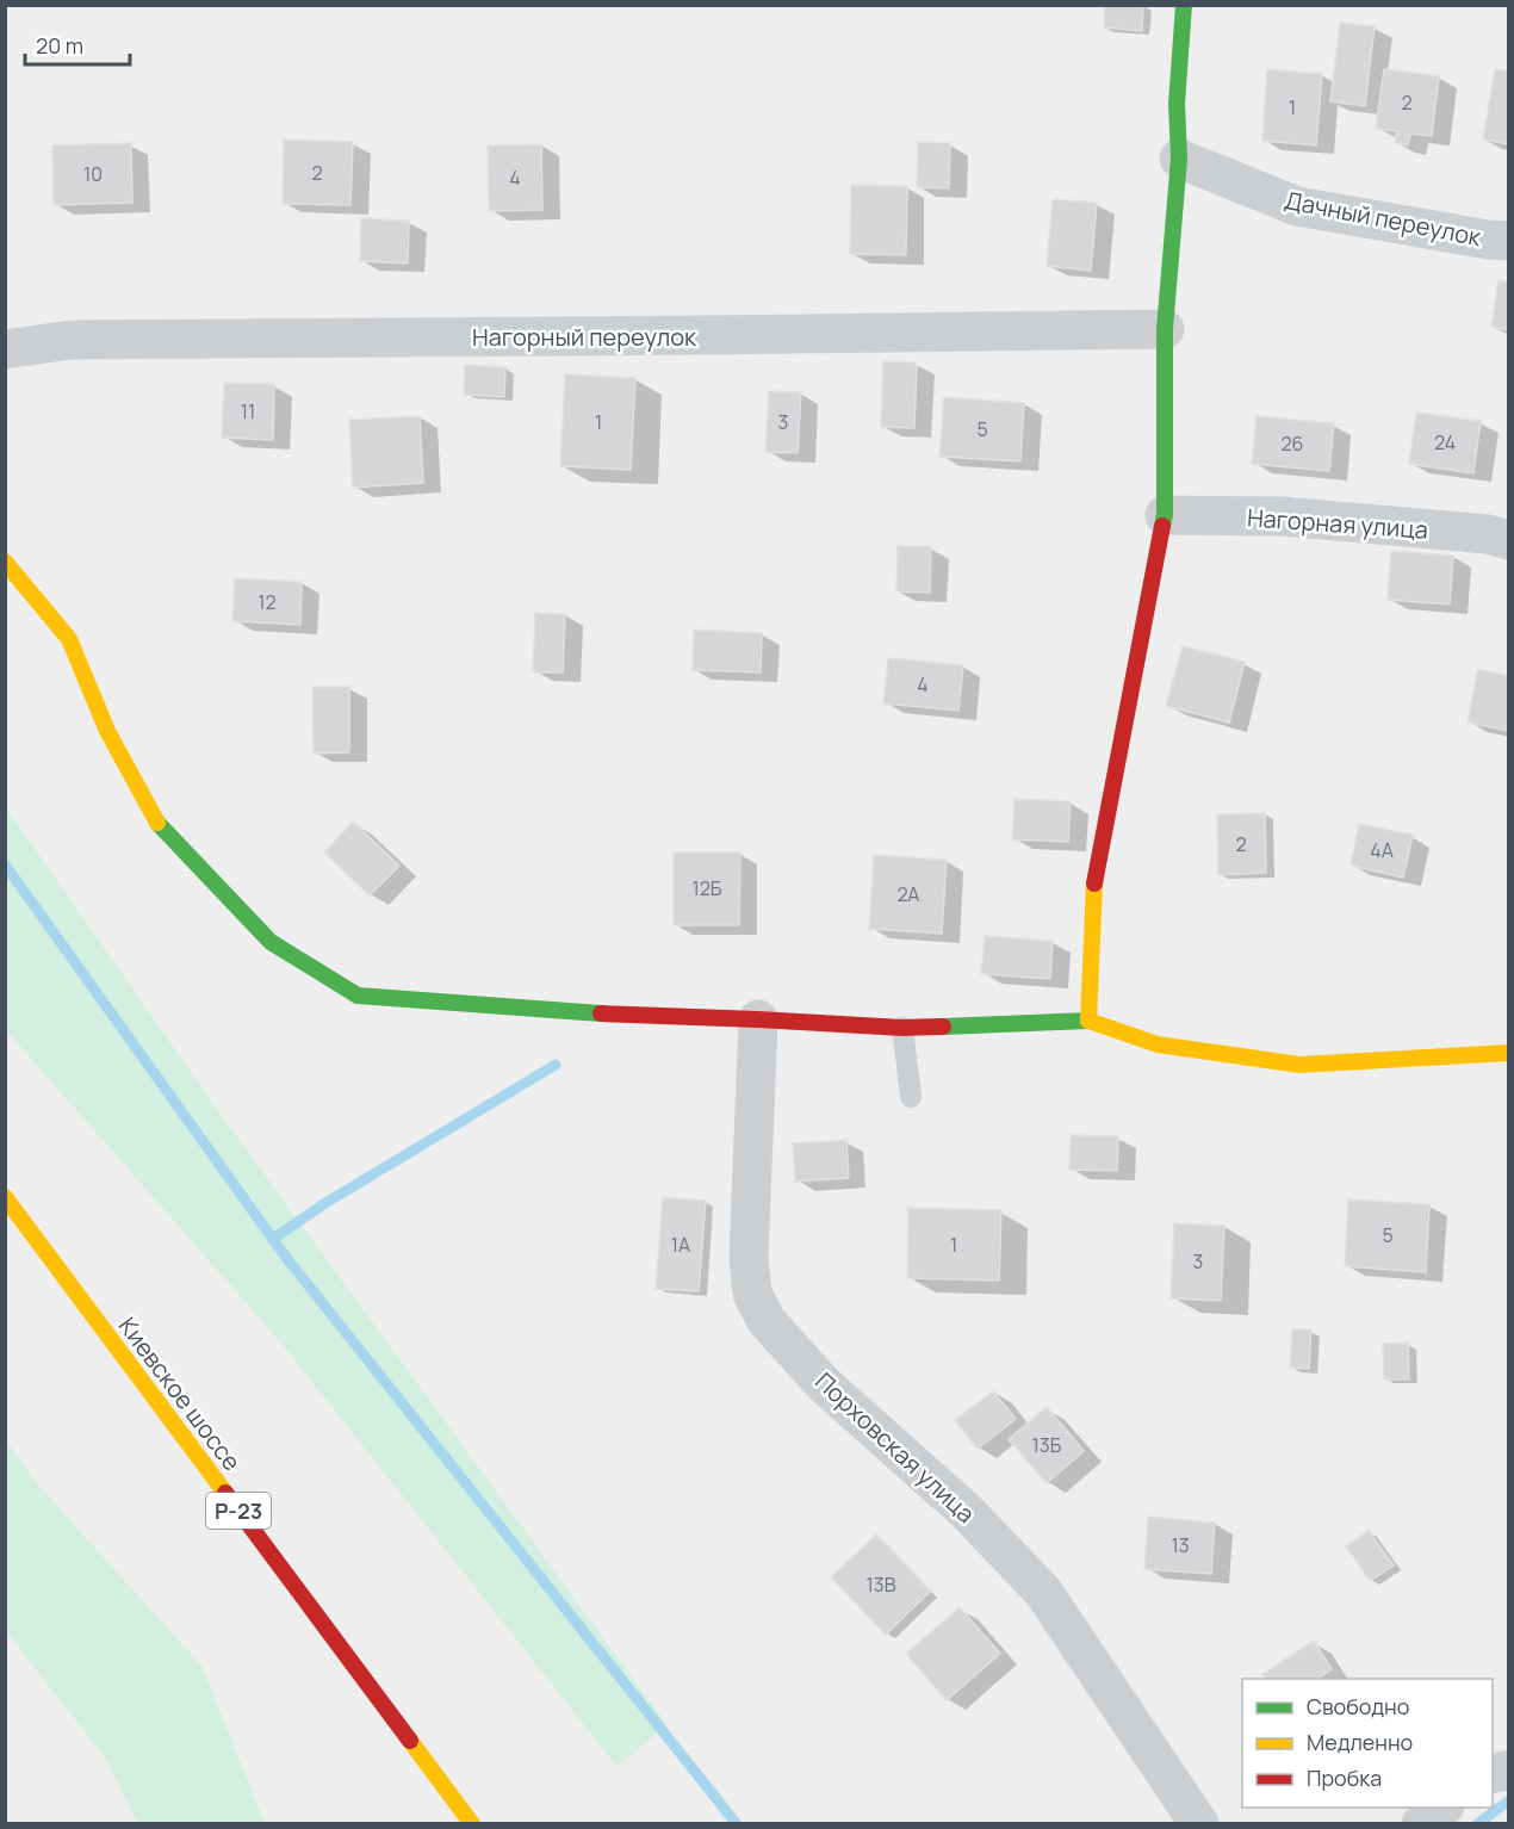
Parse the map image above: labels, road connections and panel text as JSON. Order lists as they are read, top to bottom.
{
  "streets": {
    "street": [
      "Дачный переулок",
      "Нагорный переулок",
      "Нагорная улица",
      "Киевское шоссе",
      "Порховская улица",
      "Р-23"
    ]
  },
  "house_numbers": [
    "2",
    "1",
    "2",
    "10",
    "4",
    "11",
    "1",
    "3",
    "5",
    "24",
    "26",
    "12",
    "4",
    "2",
    "4А",
    "12Б",
    "2А",
    "5",
    "1А",
    "1",
    "3",
    "13Б",
    "13",
    "13В"
  ],
  "legend": ["Свободно", "Медленно", "Пробка"],
  "scale_bar": "20 m"
}
